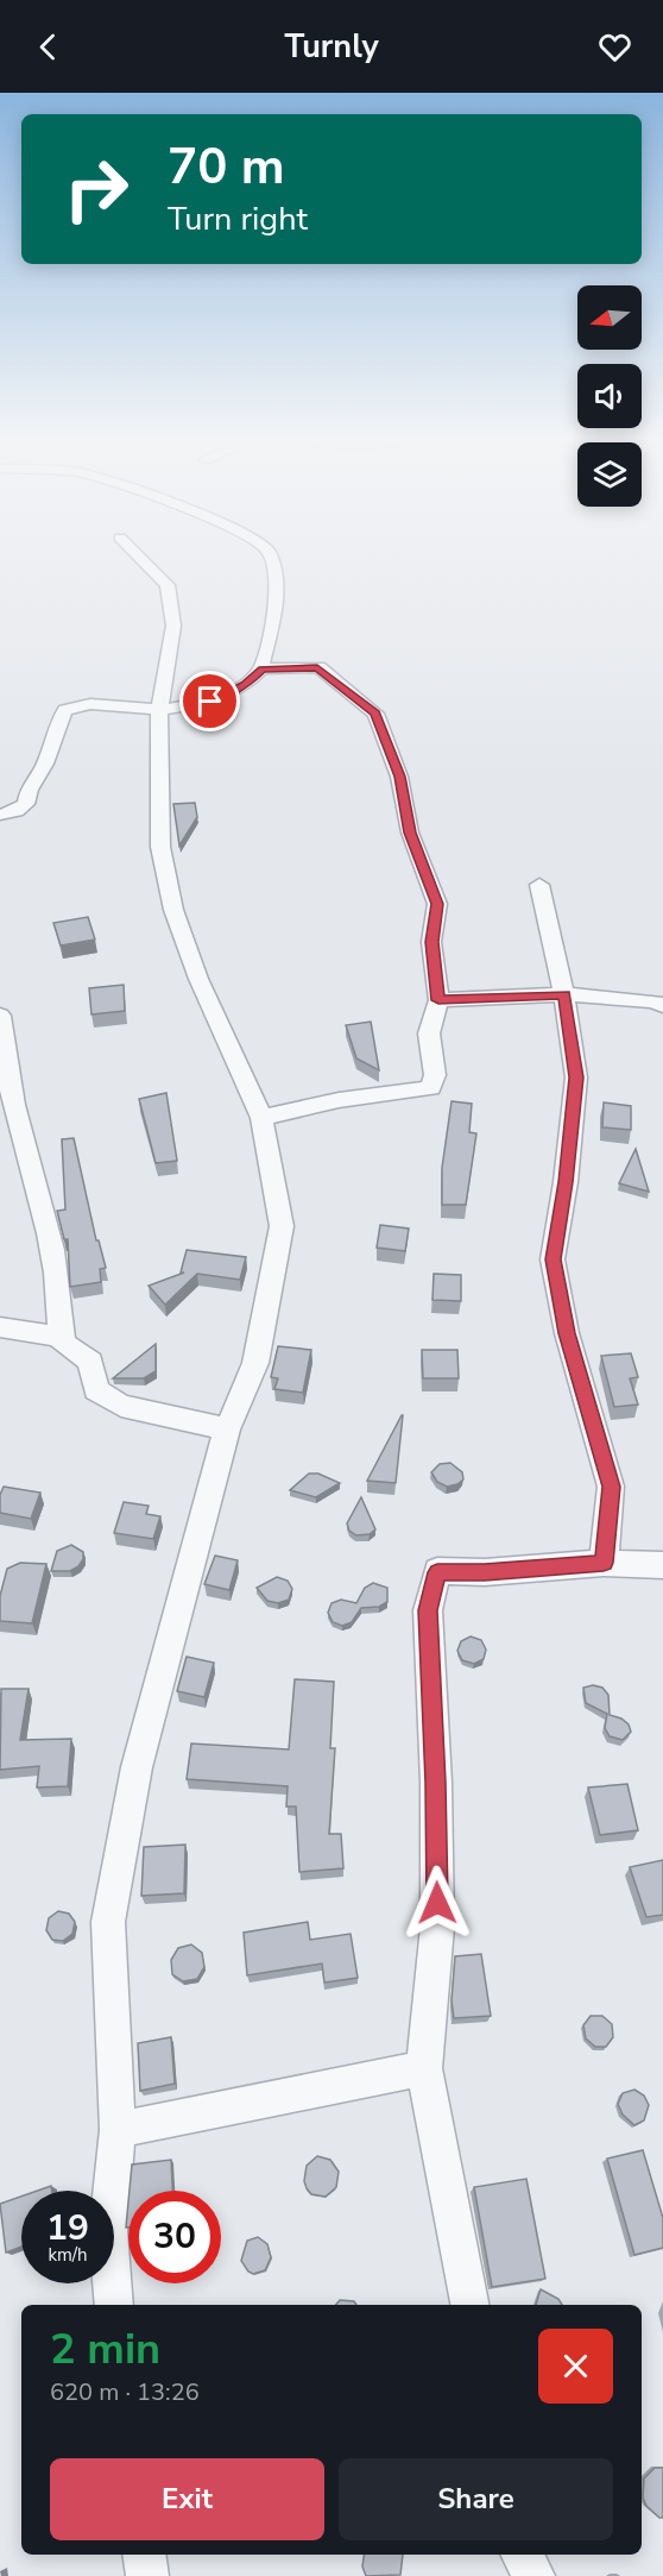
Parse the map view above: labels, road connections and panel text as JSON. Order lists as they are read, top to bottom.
{
  "north": "left",
  "page": {
    "header": "Turnly",
    "turn": ["70 m", "Turn right"],
    "speed": "19 km/h",
    "limit": "30",
    "heading": ["2 min", "620 m · 13:26"],
    "buttons": ["Exit", "Share"]
  }
}
